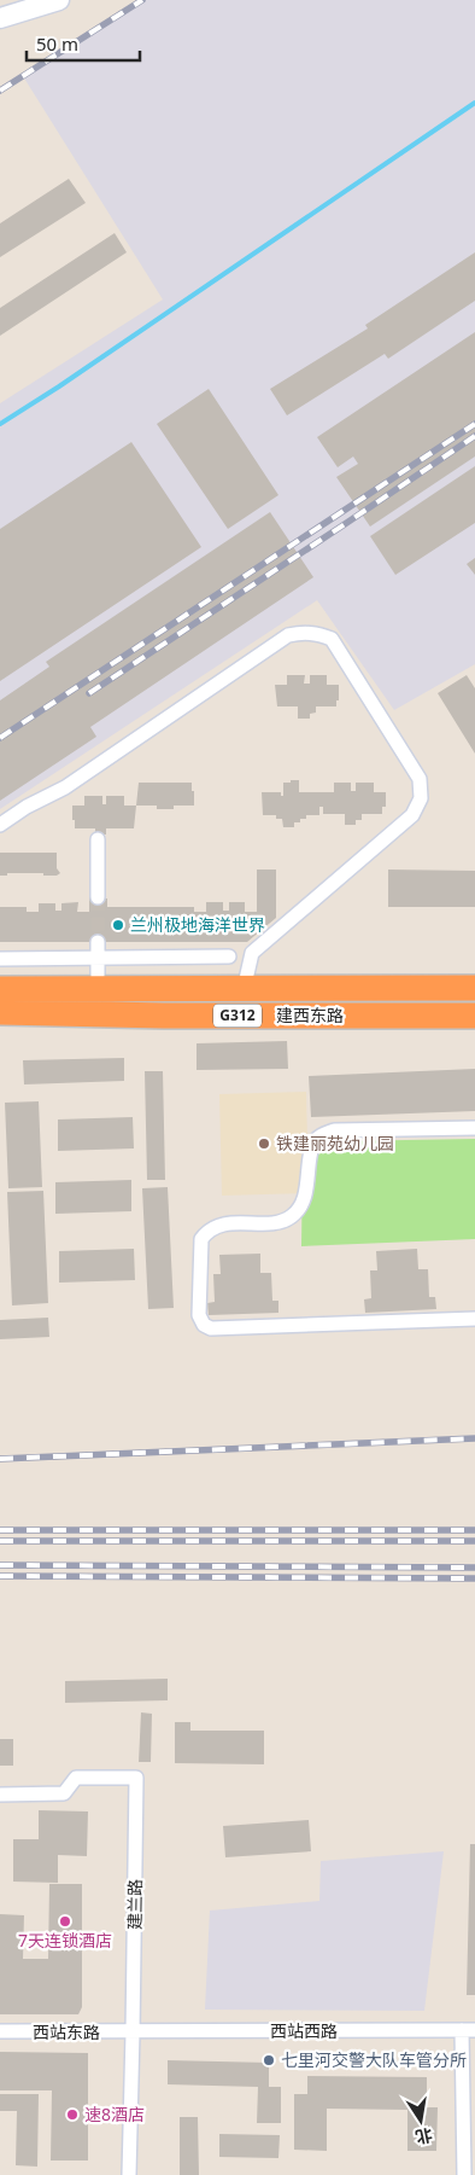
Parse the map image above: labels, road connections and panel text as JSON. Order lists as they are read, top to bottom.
{
  "streets": {
    "highway": ["G312", "建西东路"],
    "street": ["建兰路", "西站西路", "西站东路"]
  },
  "crossings": [
    ["建兰路", "西站西路"],
    ["建兰路", "西站东路"],
    ["西站西路", "西站东路"]
  ],
  "places": [
    "兰州极地海洋世界",
    "铁建丽苑幼儿园",
    "7天连锁酒店",
    "七里河交警大队车管分所",
    "速8酒店"
  ],
  "scale_bar": "50 m",
  "north": "bottom"
}
